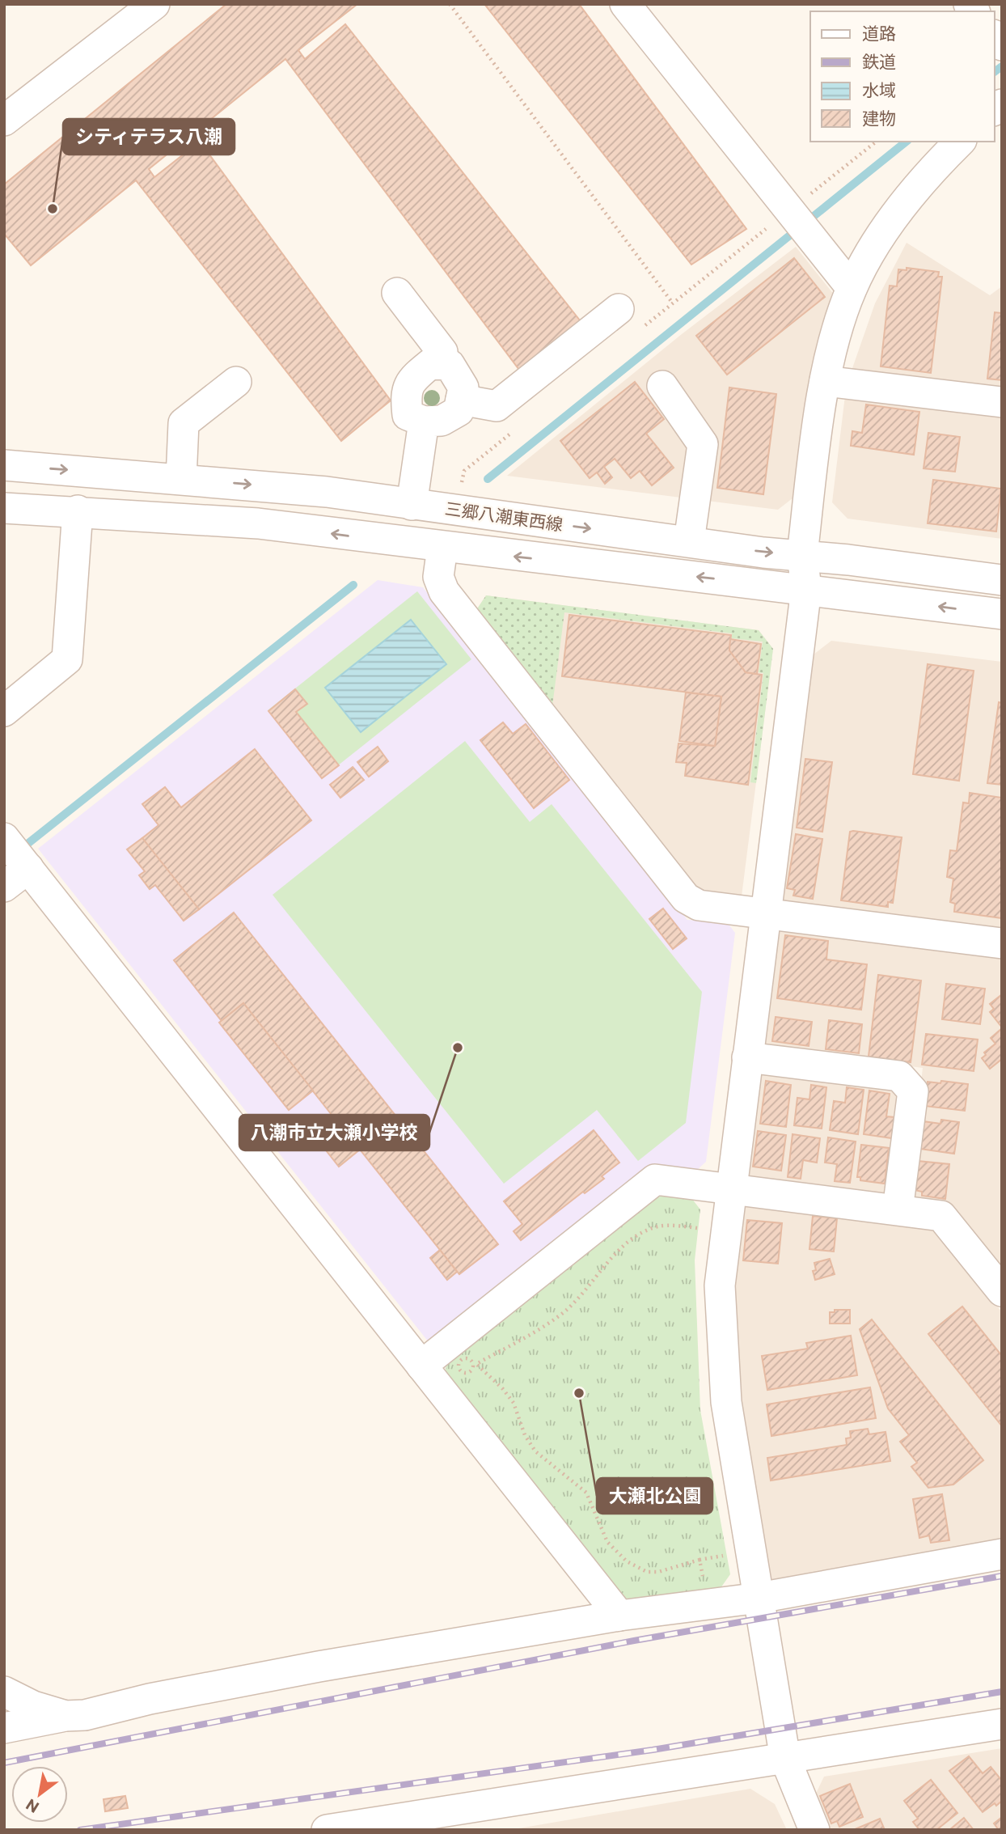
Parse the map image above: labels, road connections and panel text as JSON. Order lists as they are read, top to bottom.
{
  "streets": {
    "street": ["三郷八潮東西線"]
  },
  "places": ["シティテラス八潮", "八潮市立大瀬小学校", "大瀬北公園"],
  "legend": [
    "道路",
    "鉄道",
    "水域",
    "建物"
  ],
  "north": "bottom left"
}
